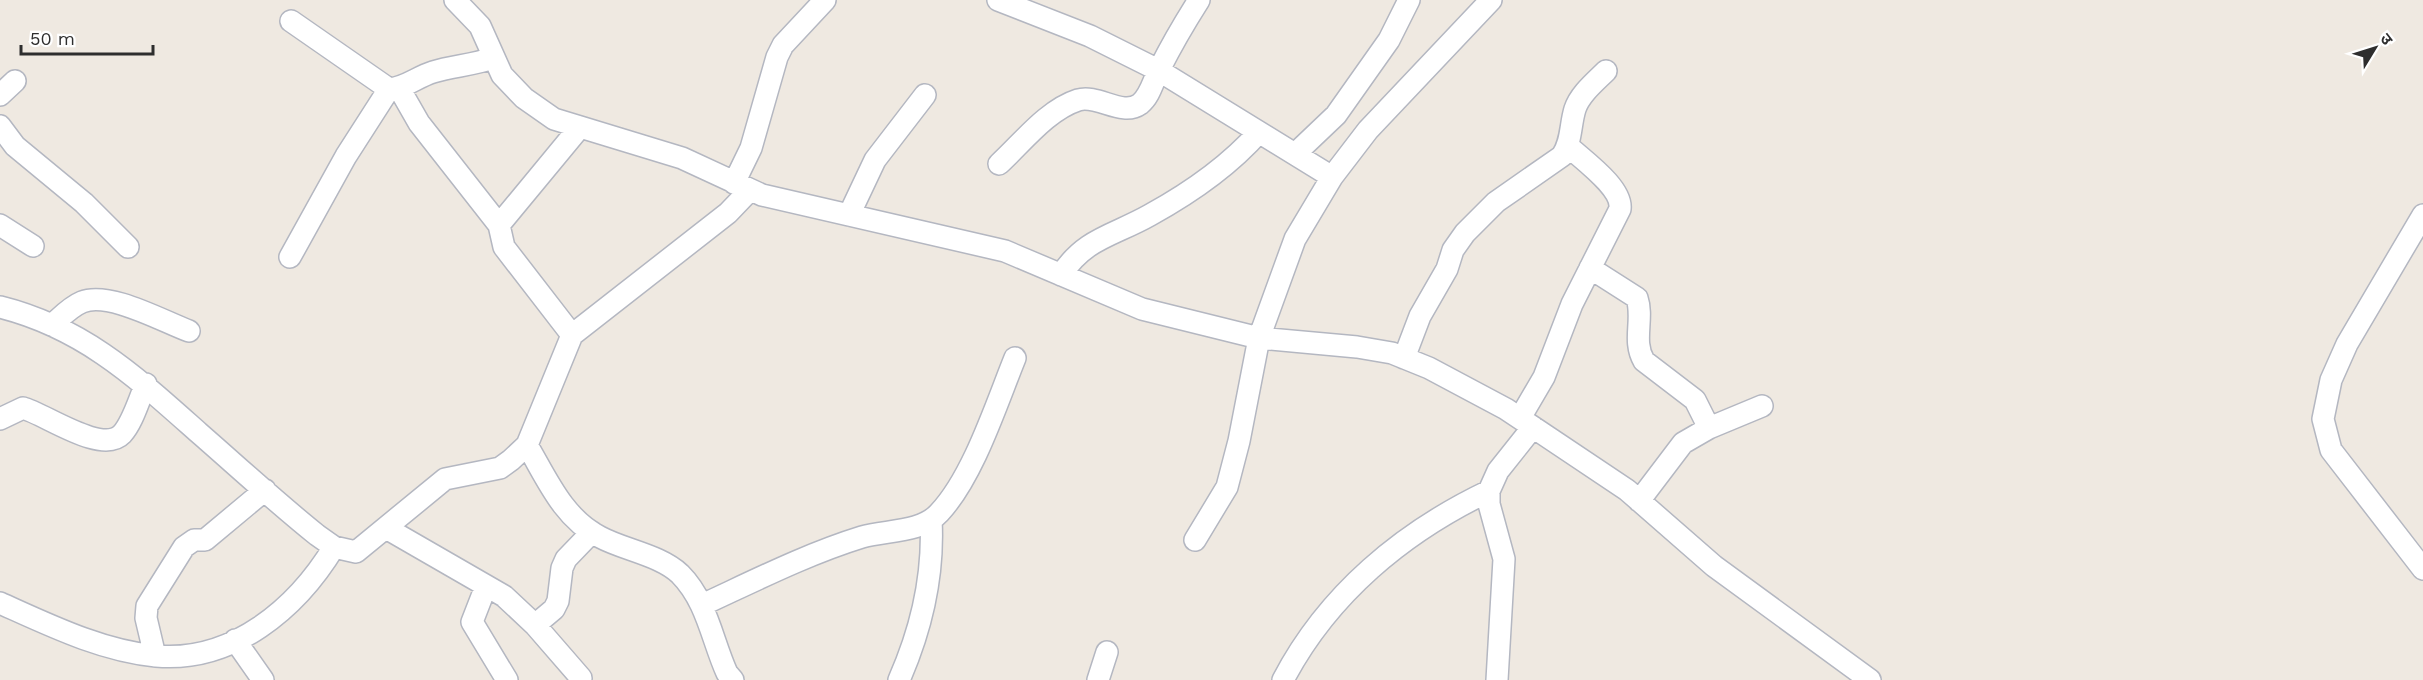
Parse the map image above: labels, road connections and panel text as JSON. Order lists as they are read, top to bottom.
{
  "scale_bar": "50 m",
  "north": "top right"
}
